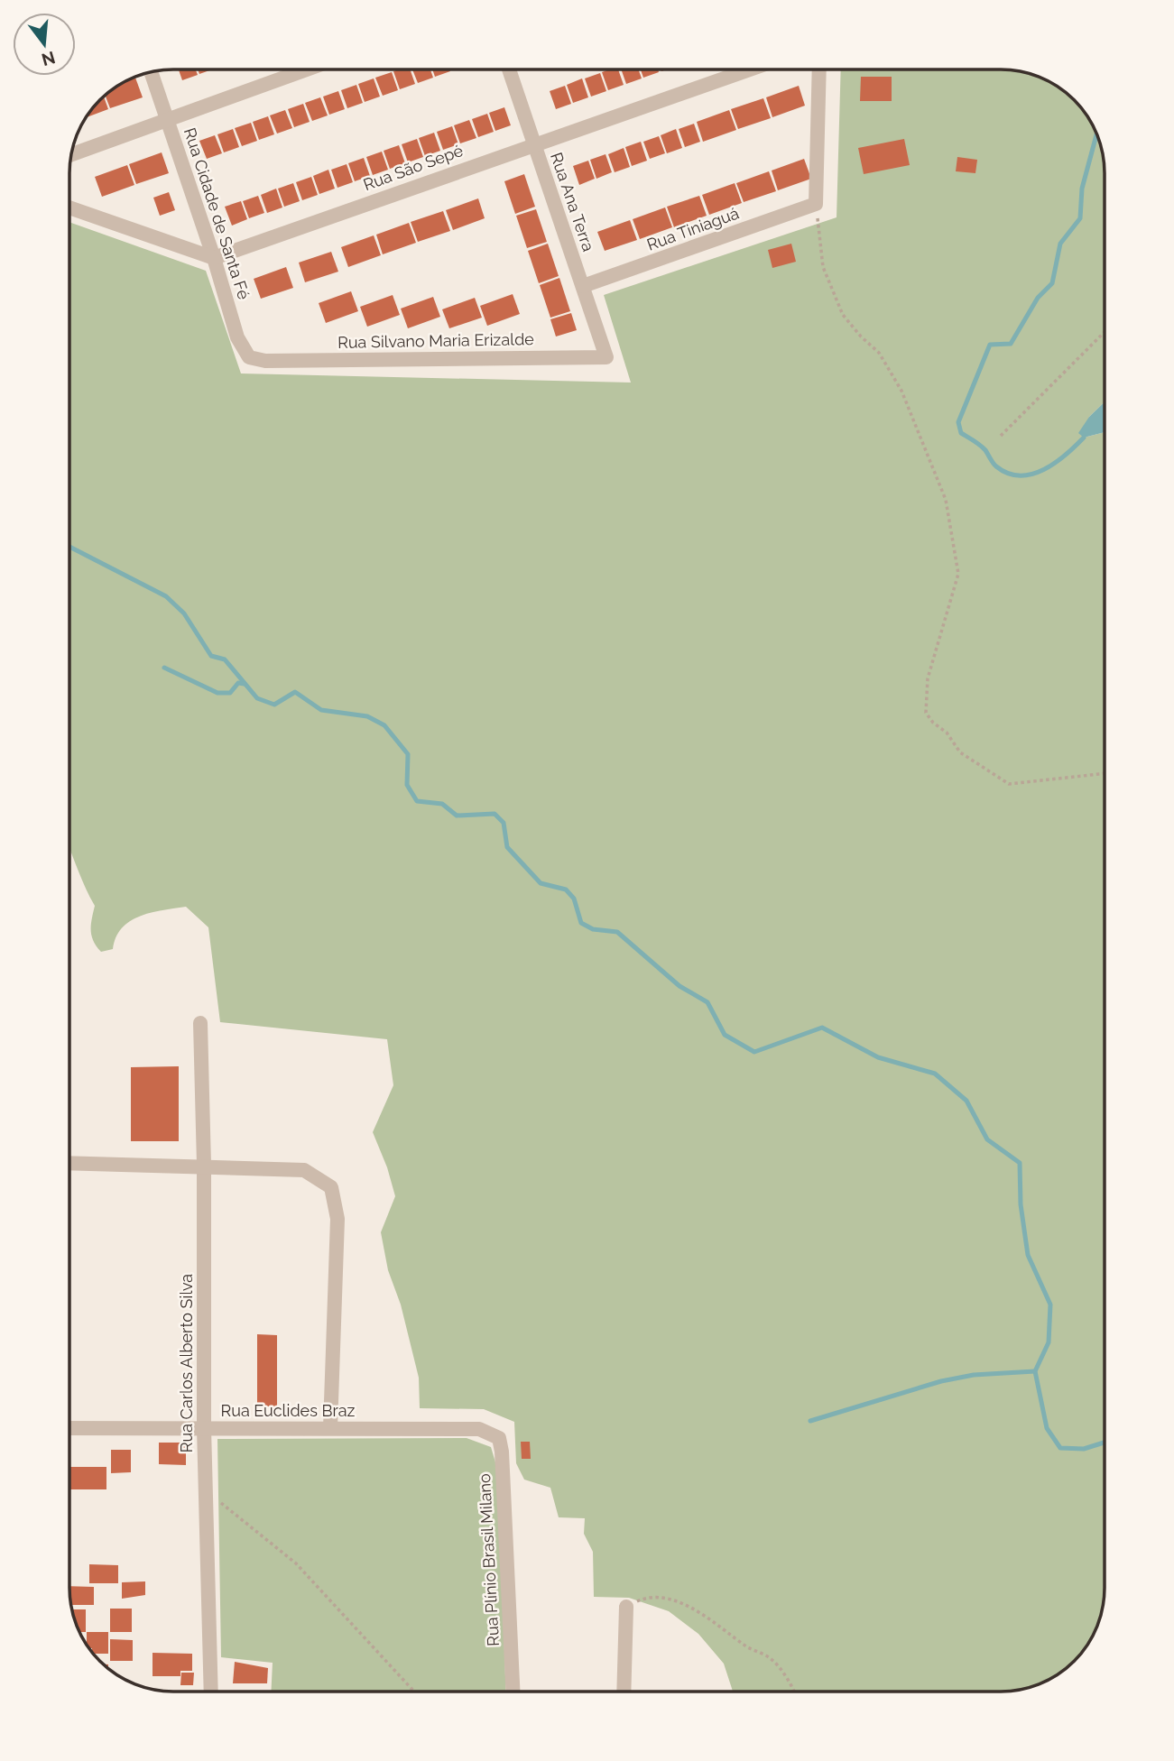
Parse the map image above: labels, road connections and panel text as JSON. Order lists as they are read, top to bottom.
{
  "streets": {
    "street": [
      "Rua São Sepé",
      "Rua Ana Terra",
      "Rua Cidade de Santa Fé",
      "Rua Tiniaguá",
      "Rua Silvano Maria Erizalde",
      "Rua Carlos Alberto Silva",
      "Rua Euclides Braz",
      "Rua Plínio Brasil Milano"
    ]
  },
  "crossings": [
    ["Rua São Sepé", "Rua Ana Terra"],
    ["Rua São Sepé", "Rua Cidade de Santa Fé"],
    ["Rua Ana Terra", "Rua Tiniaguá"],
    ["Rua Ana Terra", "Rua Silvano Maria Erizalde"],
    ["Rua Cidade de Santa Fé", "Rua Silvano Maria Erizalde"],
    ["Rua Carlos Alberto Silva", "Rua Euclides Braz"],
    ["Rua Euclides Braz", "Rua Plínio Brasil Milano"]
  ],
  "north": "bottom"
}
